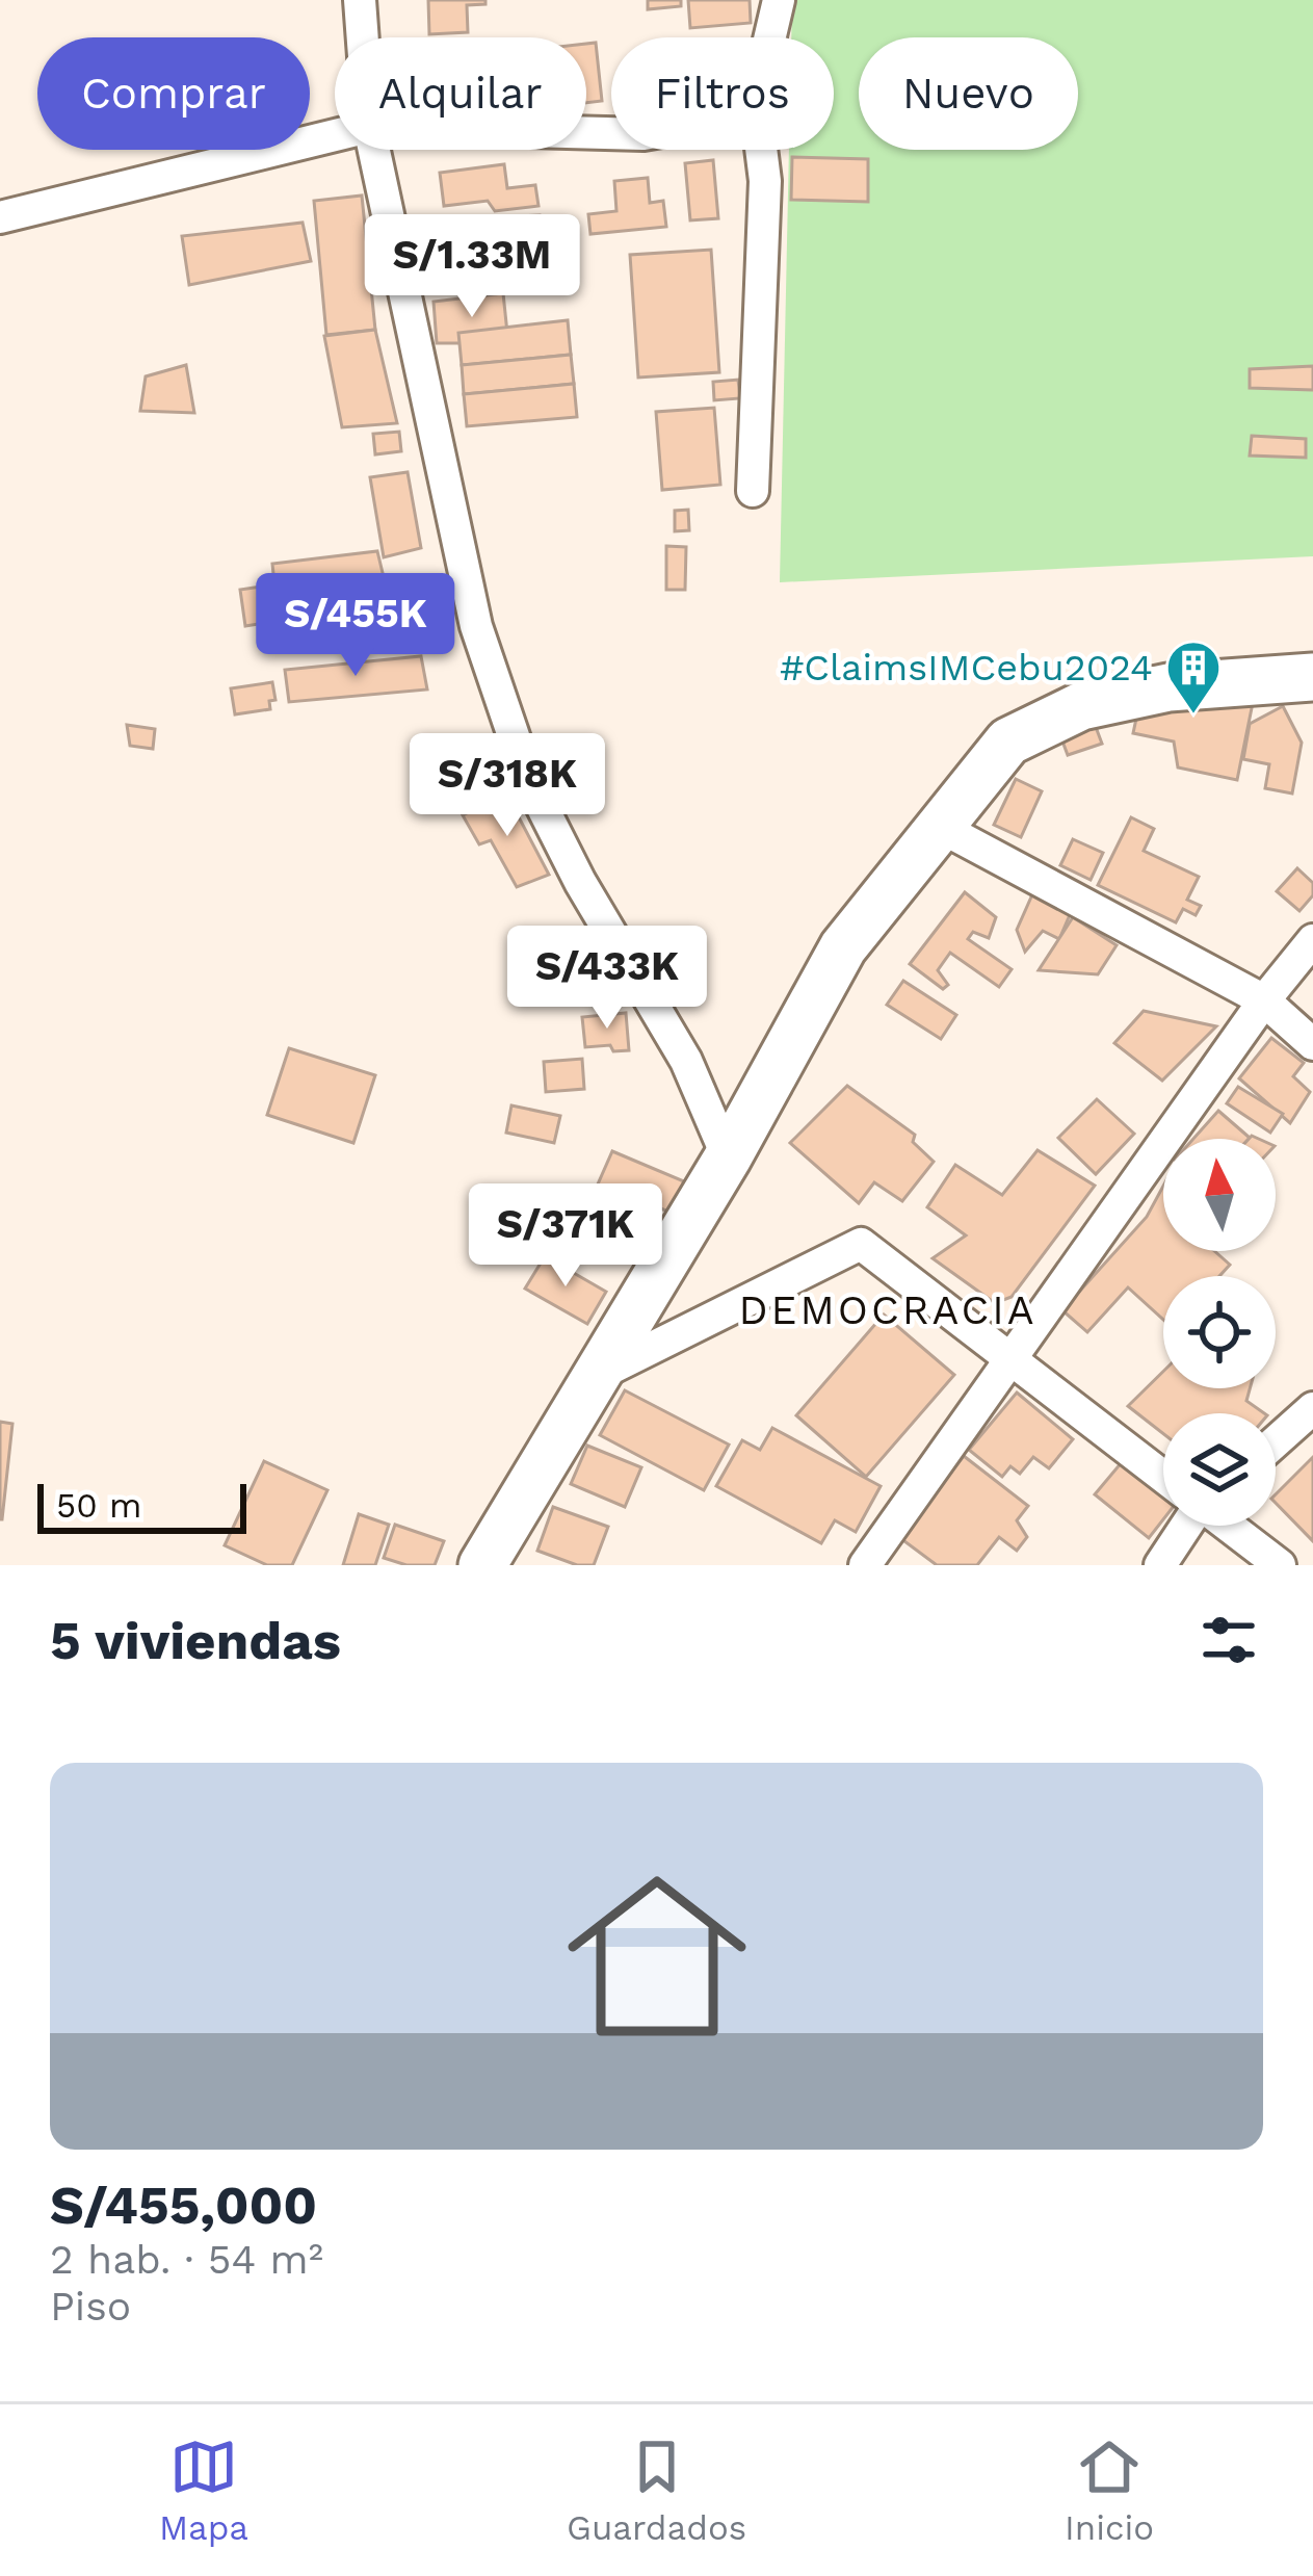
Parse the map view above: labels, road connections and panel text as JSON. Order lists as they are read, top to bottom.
{
  "districts": ["DEMOCRACIA"],
  "places": {
    "building": ["#ClaimsIMCebu2024"]
  },
  "scale_bar": "50 m",
  "north": "top",
  "page": {
    "chip": [
      "Comprar",
      "Alquilar",
      "Filtros",
      "Nuevo"
    ],
    "price": [
      "S/1.33M",
      "S/455K",
      "S/318K",
      "S/433K",
      "S/371K"
    ],
    "scale": "50 m",
    "heading": "5 viviendas",
    "list": [
      {
        "name": "S/455,000",
        "note": "2 hab. · 54 m² · Piso"
      }
    ],
    "tabs": ["Mapa", "Guardados", "Inicio"]
  }
}
